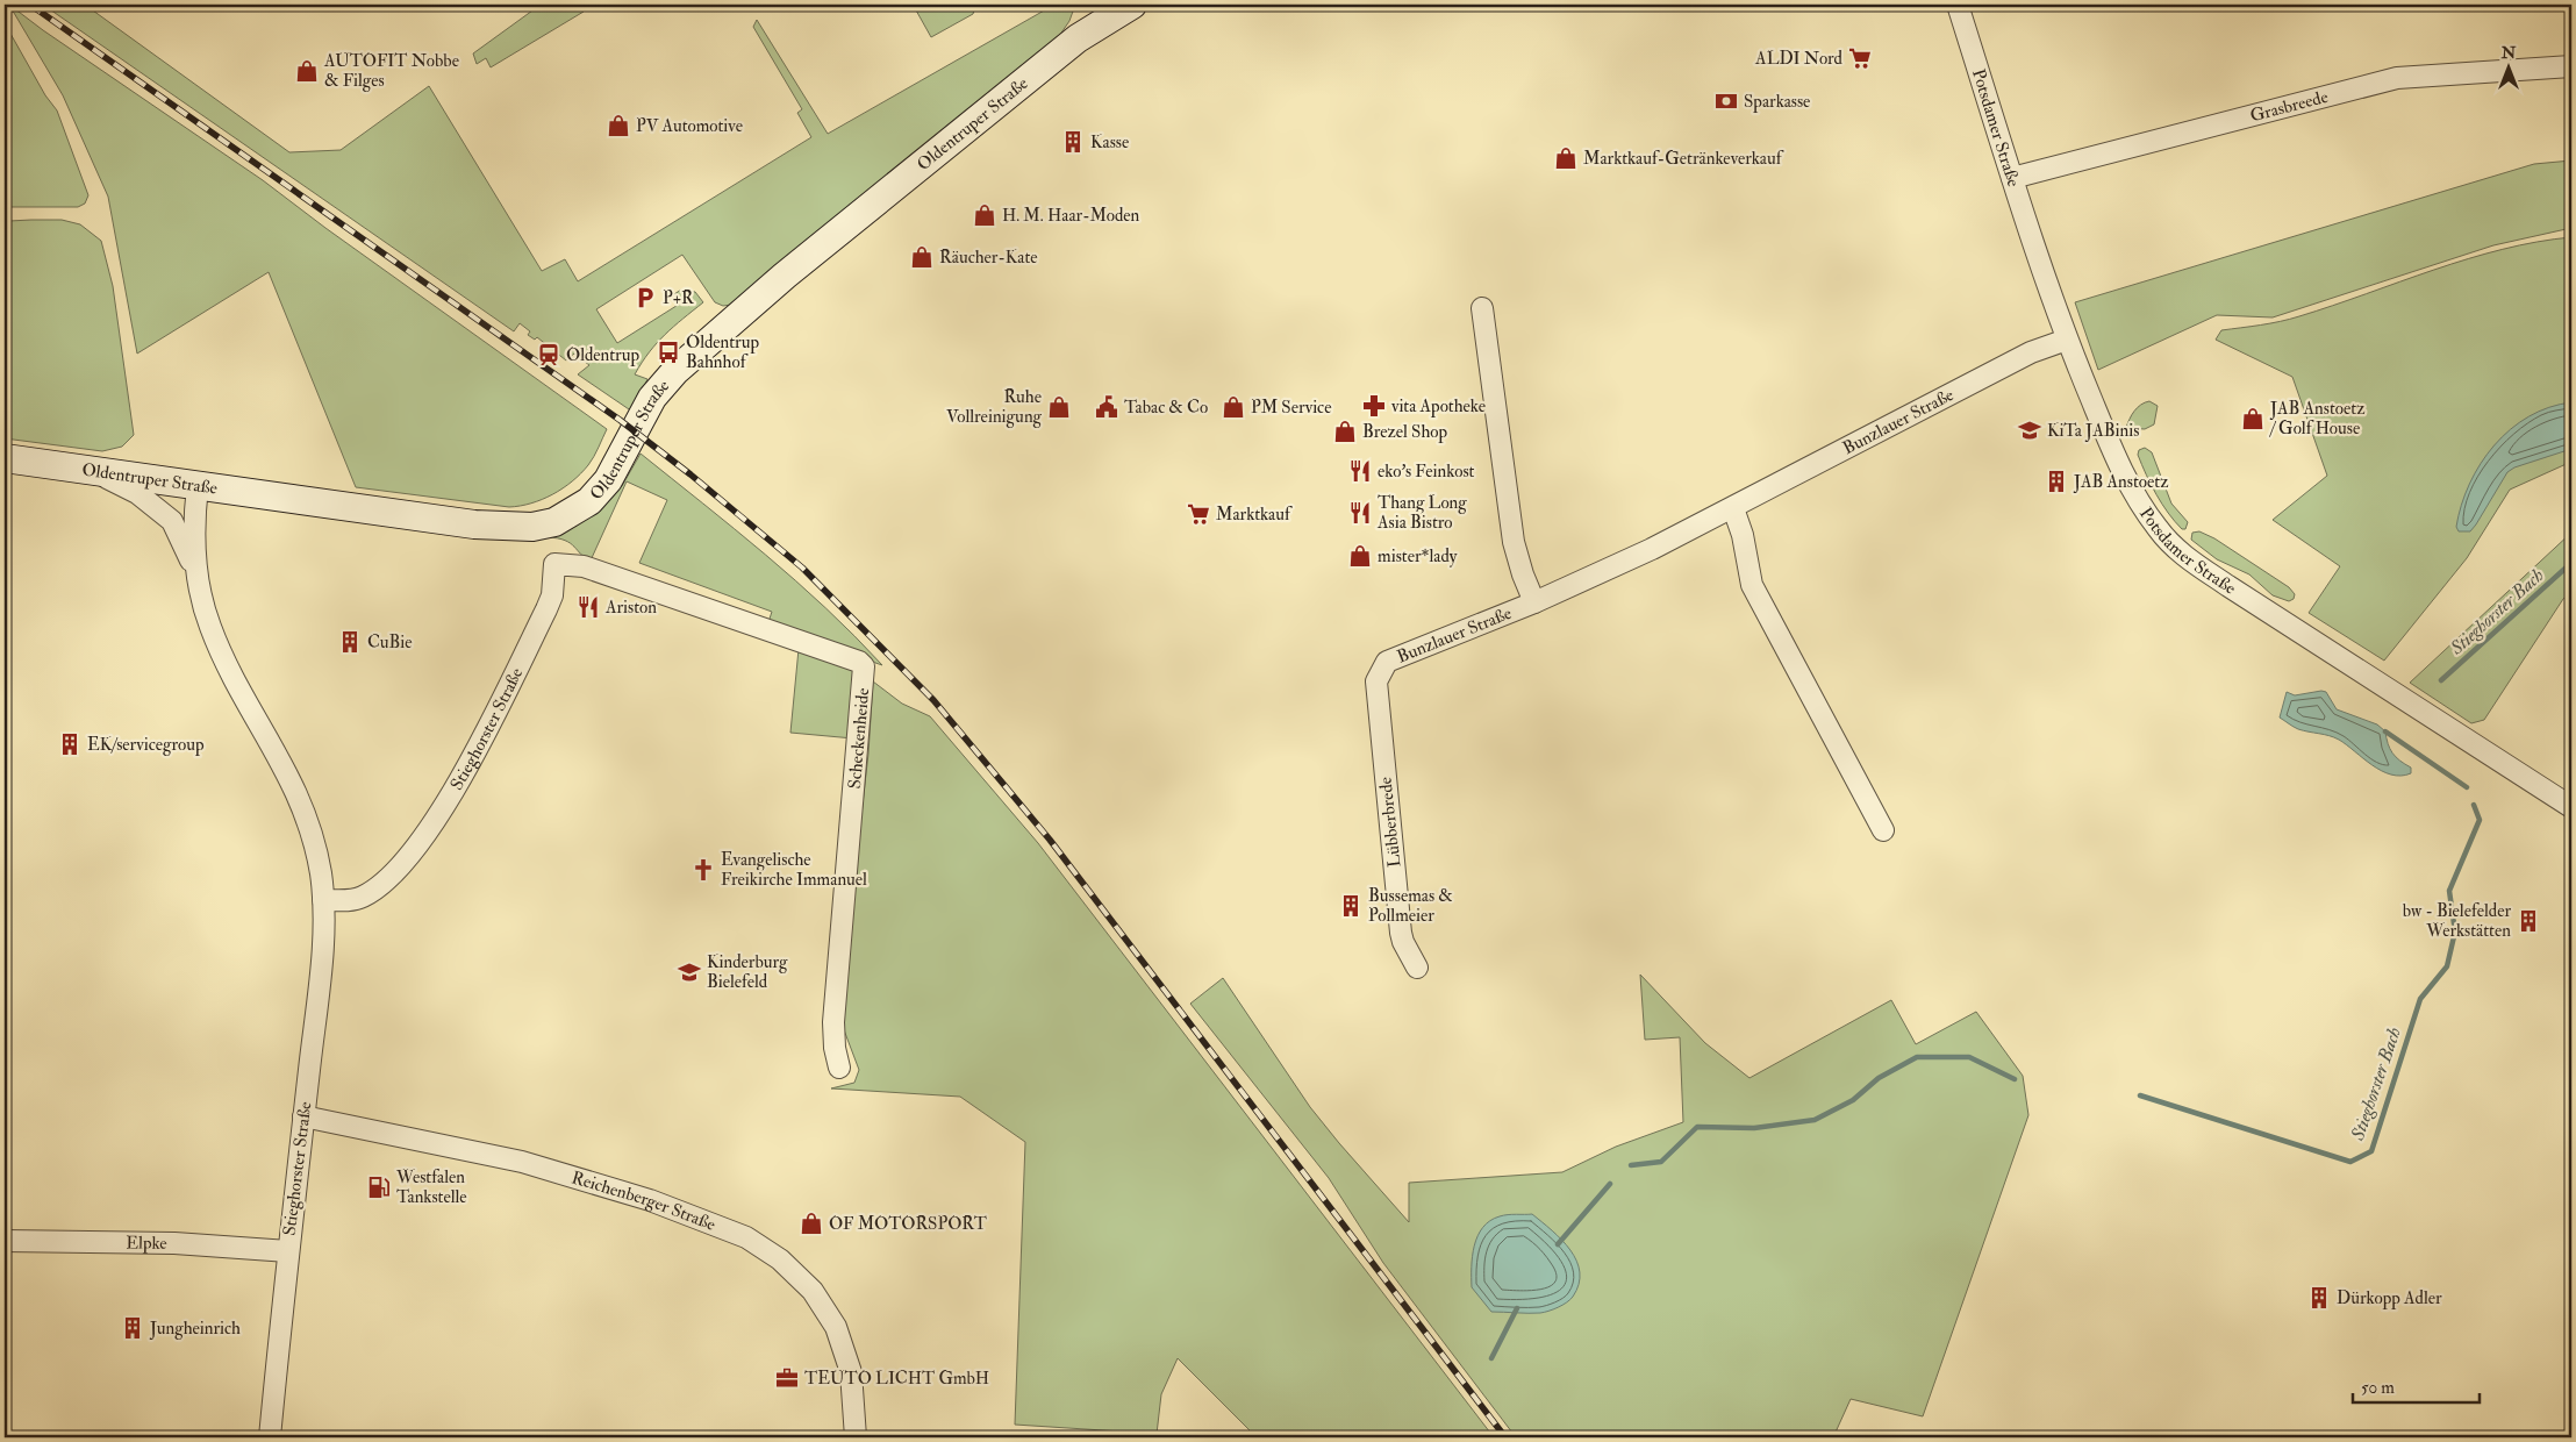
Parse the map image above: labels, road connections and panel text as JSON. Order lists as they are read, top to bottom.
{
  "streets": {
    "street": [
      "Grasbreede",
      "Oldentruper Straße",
      "Potsdamer Straße",
      "Bunzlauer Straße",
      "Stieghorster Straße",
      "Scheckenheide",
      "Lübberbrede",
      "Reichenberger Straße",
      "Elpke"
    ]
  },
  "crossings": [
    ["Grasbreede", "Potsdamer Straße"],
    ["Oldentruper Straße", "Stieghorster Straße"],
    ["Potsdamer Straße", "Bunzlauer Straße"],
    ["Bunzlauer Straße", "Lübberbrede"],
    ["Stieghorster Straße", "Scheckenheide"],
    ["Stieghorster Straße", "Reichenberger Straße"],
    ["Stieghorster Straße", "Elpke"]
  ],
  "water": ["Stieghorster Bach"],
  "places": {
    "supermarket": ["ALDI Nord", "Marktkauf"],
    "shop": [
      "AUTOFIT Nobbe & Filges",
      "PV Automotive",
      "Marktkauf-Getränkeverkauf",
      "H. M. Haar-Moden",
      "Räucher-Kate",
      "Ruhe Vollreinigung",
      "PM Service",
      "JAB Anstoetz / Golf House",
      "Brezel Shop",
      "mister*lady",
      "OF MOTORSPORT"
    ],
    "bank": ["Sparkasse"],
    "building": [
      "Kasse",
      "JAB Anstoetz",
      "CuBie",
      "EK/servicegroup",
      "Bussemas & Pollmeier",
      "bw - Bielefelder Werkstätten",
      "Dürkopp Adler",
      "Jungheinrich"
    ],
    "parking": ["P+R"],
    "bus stop": ["Oldentrup Bahnhof"],
    "station": ["Oldentrup"],
    "pharmacy": ["vita Apotheke"],
    "public building": ["Tabac & Co"],
    "school or university": ["KiTa JABinis", "Kinderburg Bielefeld"],
    "restaurant": ["eko's Feinkost", "Thang Long Asia Bistro", "Ariston"],
    "church": ["Evangelische Freikirche Immanuel"],
    "fuel station": ["Westfalen Tankstelle"],
    "office": ["TEUTO LICHT GmbH"]
  },
  "scale_bar": "50 m",
  "north": "top"
}
